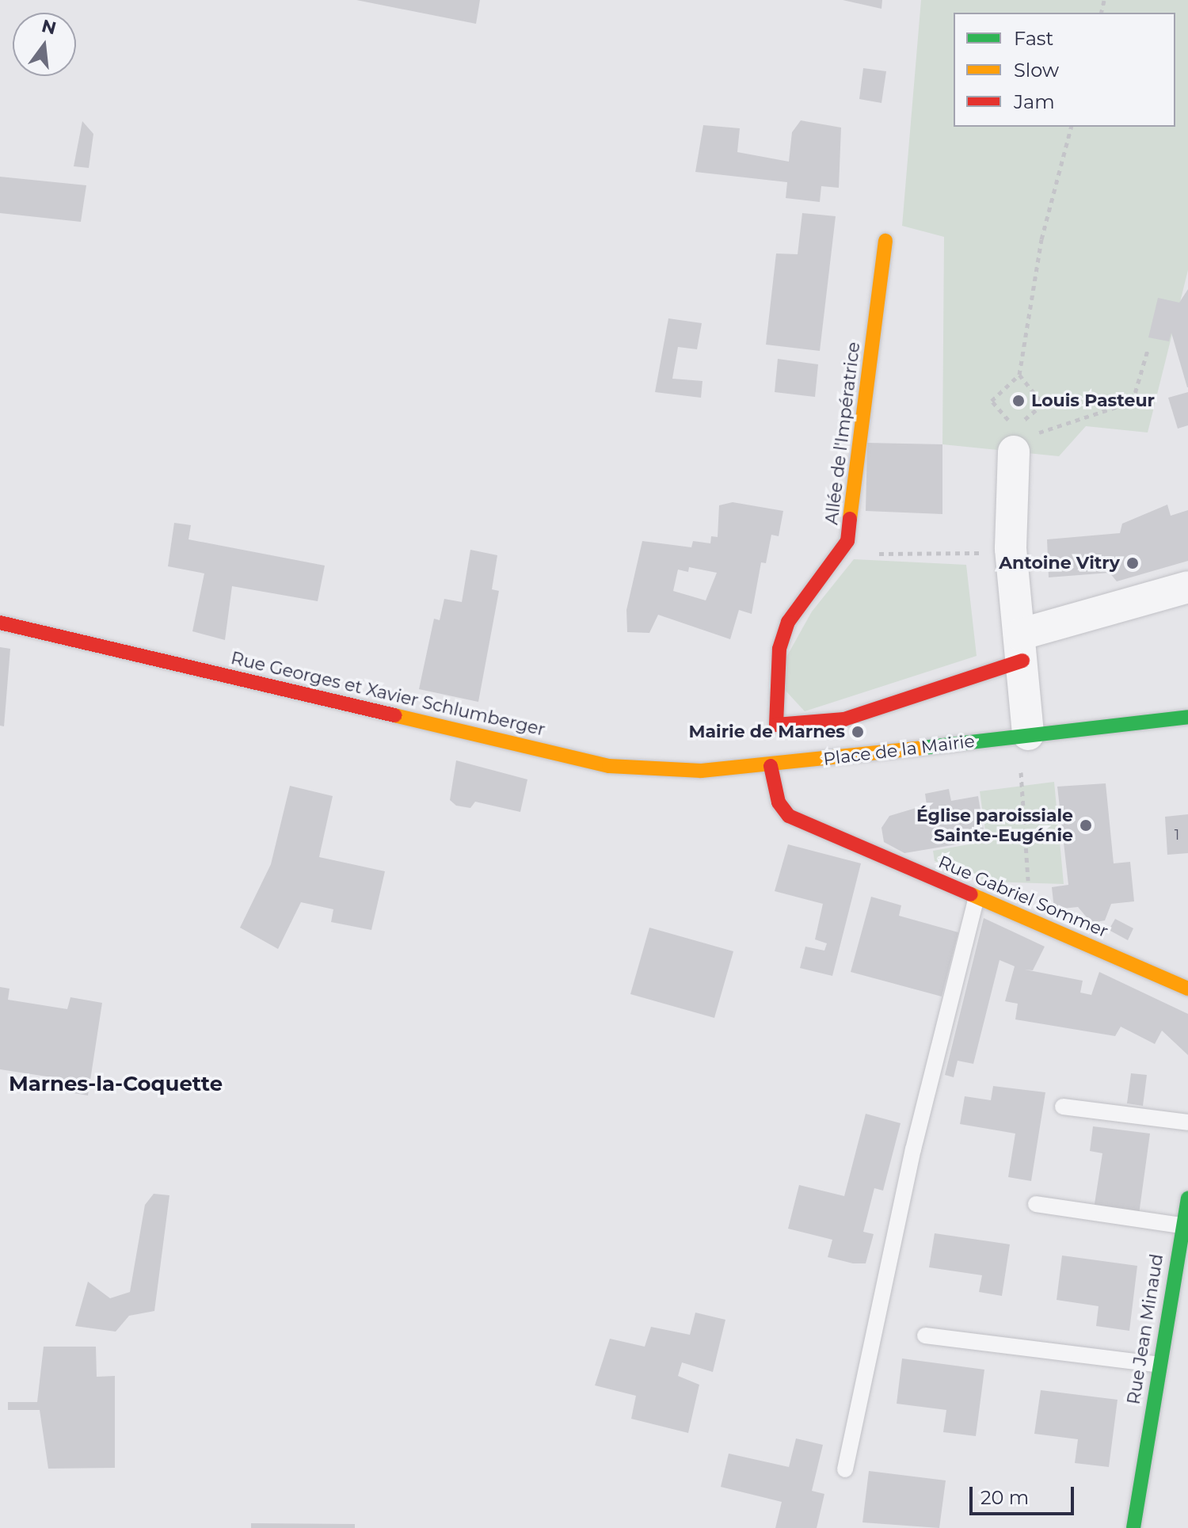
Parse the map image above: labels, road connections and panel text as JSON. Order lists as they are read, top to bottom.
{
  "streets": {
    "street": [
      "Allée de l'Impératrice",
      "Rue Georges et Xavier Schlumberger",
      "Place de la Mairie",
      "Rue Gabriel Sommer",
      "Rue Jean Minaud"
    ]
  },
  "crossings": [
    ["Rue Georges et Xavier Schlumberger", "Place de la Mairie"],
    ["Rue Georges et Xavier Schlumberger", "Rue Gabriel Sommer"],
    ["Place de la Mairie", "Rue Gabriel Sommer"]
  ],
  "districts": ["Marnes-la-Coquette"],
  "places": [
    "Louis Pasteur",
    "Antoine Vitry",
    "Mairie de Marnes",
    "Église paroissiale Sainte-Eugénie"
  ],
  "house_numbers": ["1"],
  "legend": ["Fast", "Slow", "Jam"],
  "scale_bar": "20 m",
  "north": "top"
}
